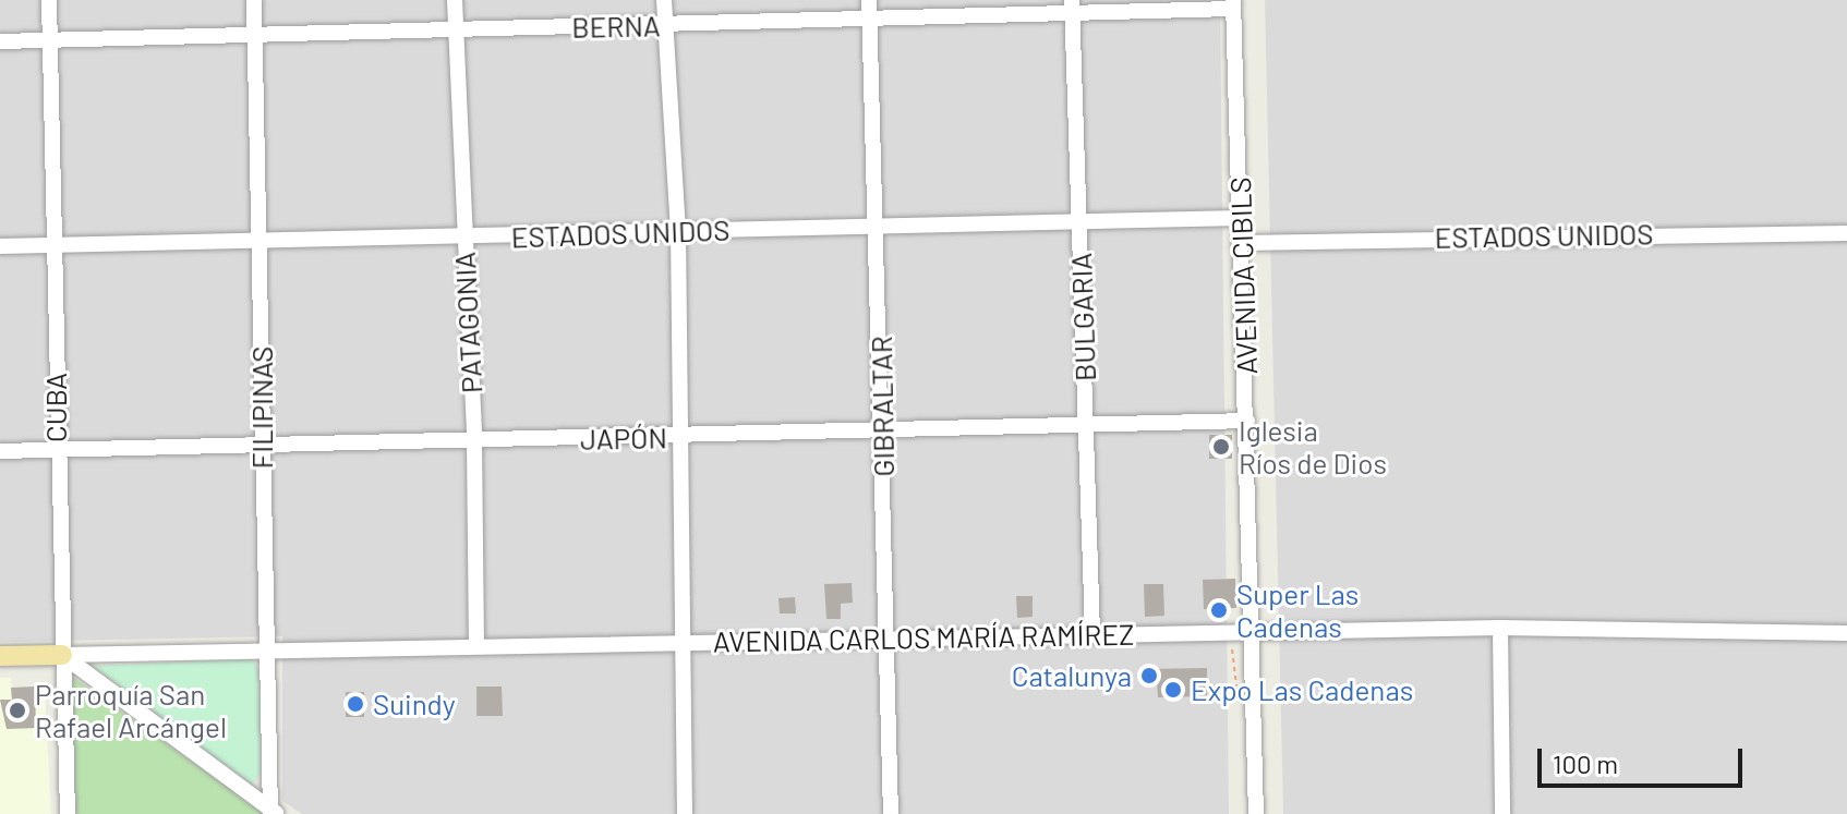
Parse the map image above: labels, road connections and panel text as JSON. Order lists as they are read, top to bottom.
{
  "streets": {
    "main road": ["AVENIDA CARLOS MARÍA RAMÍREZ"],
    "street": [
      "BERNA",
      "ESTADOS UNIDOS",
      "AVENIDA CIBILS",
      "BULGARIA",
      "PATAGONIA",
      "GIBRALTAR",
      "CUBA",
      "FILIPINAS",
      "JAPÓN"
    ]
  },
  "crossings": [
    ["BERNA", "AVENIDA CIBILS"],
    ["BERNA", "BULGARIA"],
    ["BERNA", "PATAGONIA"],
    ["BERNA", "GIBRALTAR"],
    ["BERNA", "CUBA"],
    ["BERNA", "FILIPINAS"],
    ["ESTADOS UNIDOS", "AVENIDA CIBILS"],
    ["ESTADOS UNIDOS", "BULGARIA"],
    ["ESTADOS UNIDOS", "PATAGONIA"],
    ["ESTADOS UNIDOS", "GIBRALTAR"],
    ["ESTADOS UNIDOS", "CUBA"],
    ["ESTADOS UNIDOS", "FILIPINAS"],
    ["AVENIDA CIBILS", "JAPÓN"],
    ["AVENIDA CIBILS", "AVENIDA CARLOS MARÍA RAMÍREZ"],
    ["BULGARIA", "JAPÓN"],
    ["BULGARIA", "AVENIDA CARLOS MARÍA RAMÍREZ"],
    ["PATAGONIA", "JAPÓN"],
    ["PATAGONIA", "AVENIDA CARLOS MARÍA RAMÍREZ"],
    ["GIBRALTAR", "JAPÓN"],
    ["GIBRALTAR", "AVENIDA CARLOS MARÍA RAMÍREZ"],
    ["CUBA", "JAPÓN"],
    ["CUBA", "AVENIDA CARLOS MARÍA RAMÍREZ"],
    ["FILIPINAS", "JAPÓN"],
    ["FILIPINAS", "AVENIDA CARLOS MARÍA RAMÍREZ"]
  ],
  "places": [
    "Iglesia Ríos de Dios",
    "Super Las Cadenas",
    "Catalunya",
    "Expo Las Cadenas",
    "Suindy",
    "Parroquía San Rafael Arcángel"
  ],
  "scale_bar": "100 m"
}
